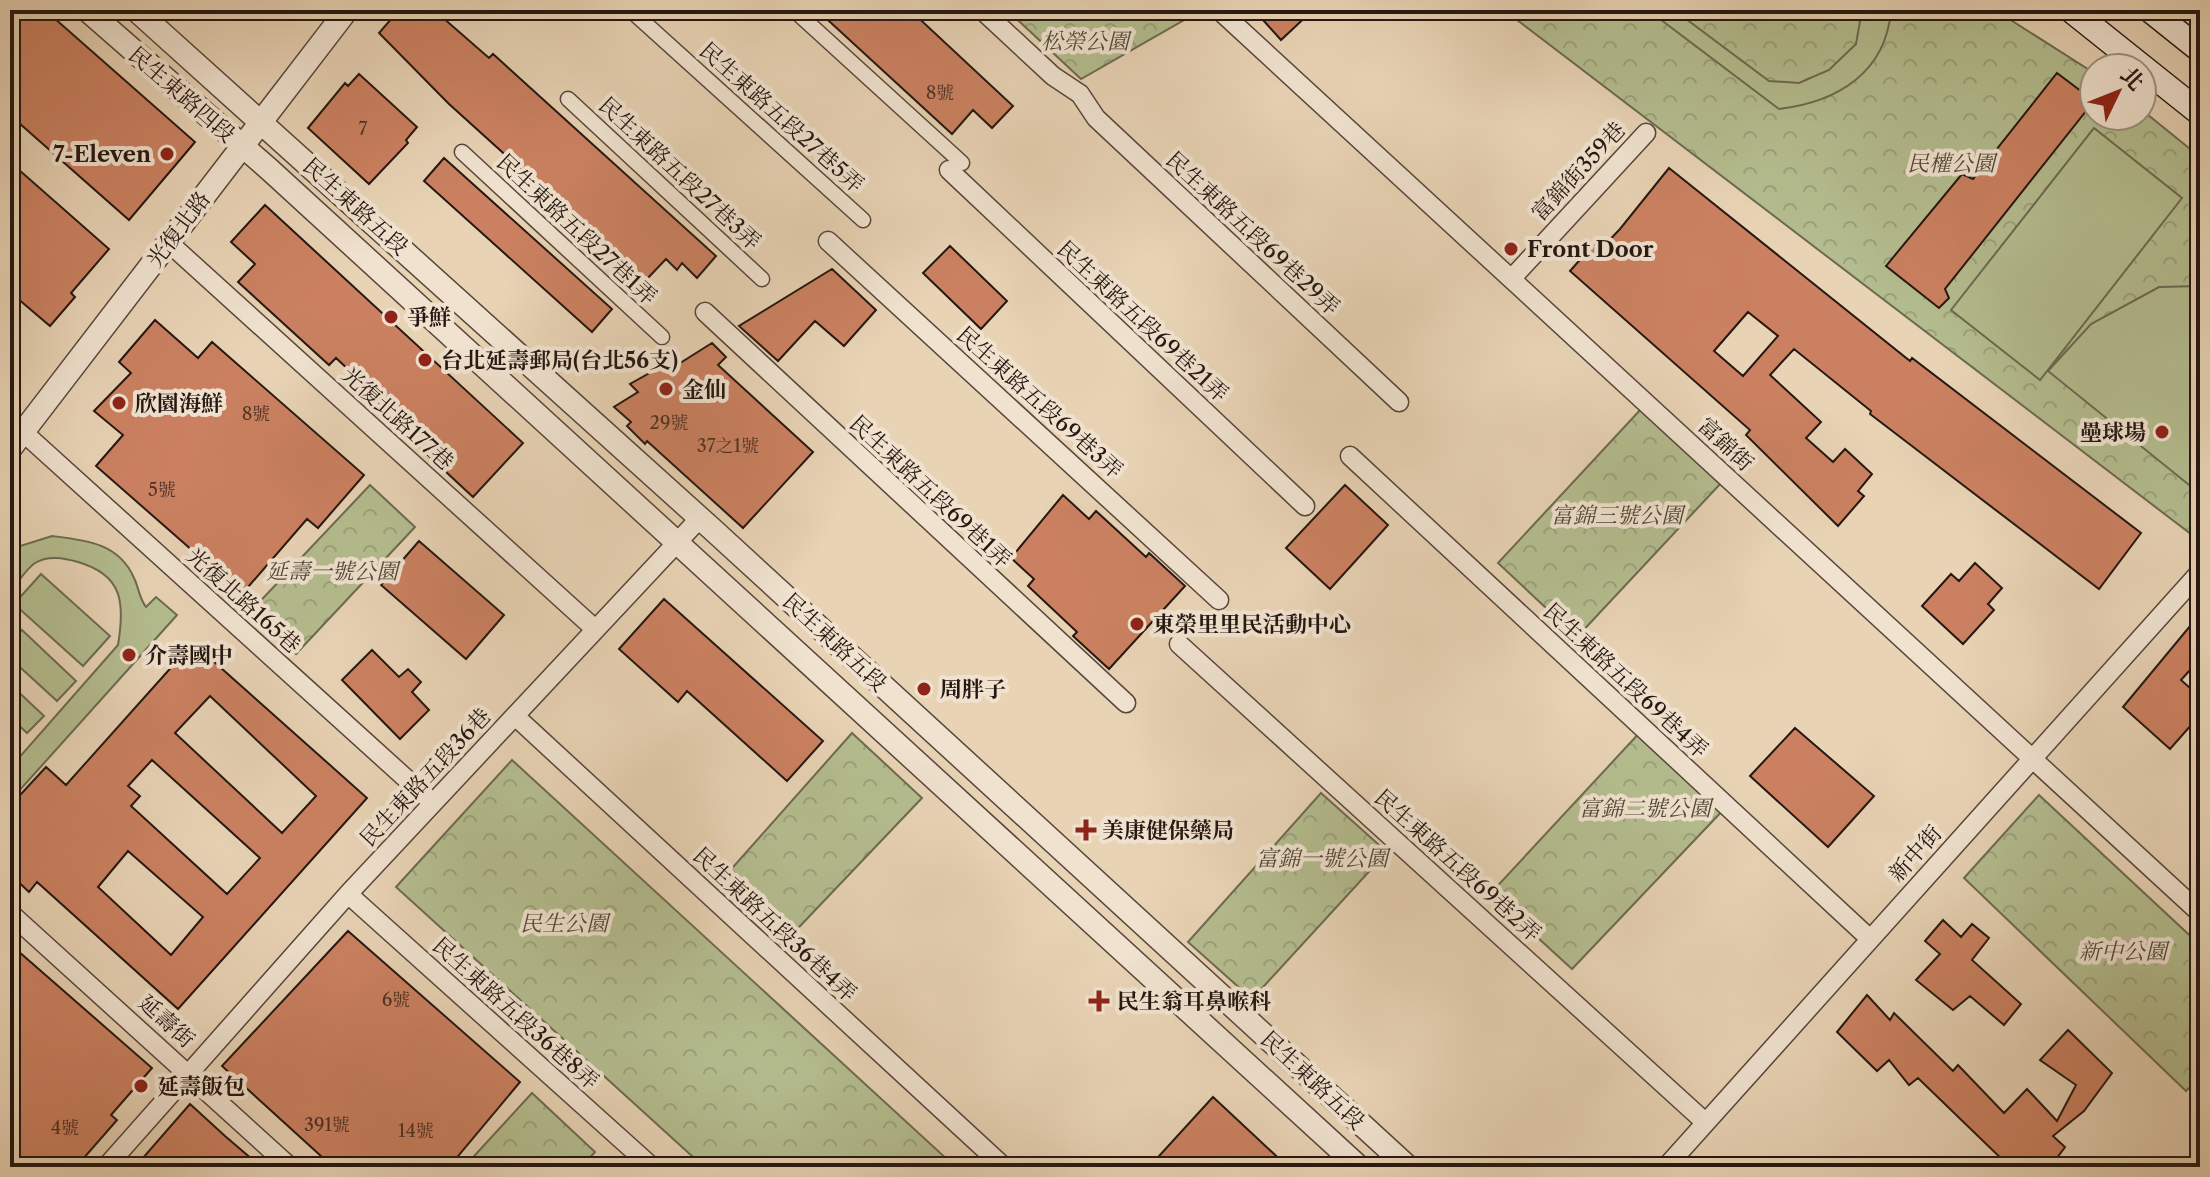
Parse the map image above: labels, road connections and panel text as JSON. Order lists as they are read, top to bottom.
{
  "streets": {
    "street": [
      "民生東路四段",
      "民生東路五段27巷5弄",
      "富錦街359巷",
      "民生東路五段27巷3弄",
      "民生東路五段",
      "光復北路",
      "民生東路五段27巷1弄",
      "民生東路五段69巷29弄",
      "民生東路五段69巷21弄",
      "民生東路五段69巷3弄",
      "光復北路177巷",
      "富錦街",
      "民生東路五段69巷1弄",
      "光復北路165巷",
      "民生東路五段69巷4弄",
      "民生東路五段36巷",
      "新中街",
      "民生東路五段69巷2弄",
      "民生東路五段36巷4弄",
      "民生東路五段36巷8弄",
      "延壽街"
    ]
  },
  "crossings": [
    ["民生東路四段", "民生東路五段"],
    ["民生東路四段", "光復北路"],
    ["富錦街359巷", "富錦街"],
    ["民生東路五段", "光復北路"],
    ["民生東路五段", "民生東路五段36巷"],
    ["光復北路", "光復北路177巷"],
    ["光復北路", "光復北路165巷"],
    ["光復北路177巷", "民生東路五段36巷"],
    ["富錦街", "新中街"],
    ["光復北路165巷", "民生東路五段36巷"],
    ["民生東路五段69巷4弄", "新中街"],
    ["民生東路五段36巷", "民生東路五段36巷4弄"],
    ["民生東路五段36巷", "民生東路五段36巷8弄"],
    ["民生東路五段36巷", "延壽街"],
    ["新中街", "民生東路五段69巷2弄"]
  ],
  "parks": [
    "松榮公園",
    "民權公園",
    "富錦三號公園",
    "延壽一號公園",
    "富錦二號公園",
    "富錦一號公園",
    "民生公園",
    "新中公園"
  ],
  "places": {
    "other": [
      "7-Eleven",
      "Front Door",
      "爭鮮",
      "台北延壽郵局(台北56支)",
      "金仙",
      "欣園海鮮",
      "壘球場",
      "東榮里里民活動中心",
      "介壽國中",
      "周胖子",
      "延壽飯包"
    ],
    "health": ["美康健保藥局", "民生翁耳鼻喉科"]
  },
  "house_numbers": [
    "8號",
    "7",
    "8號",
    "29號",
    "37之1號",
    "5號",
    "6號",
    "391號",
    "4號",
    "14號"
  ],
  "north": "top right"
}
